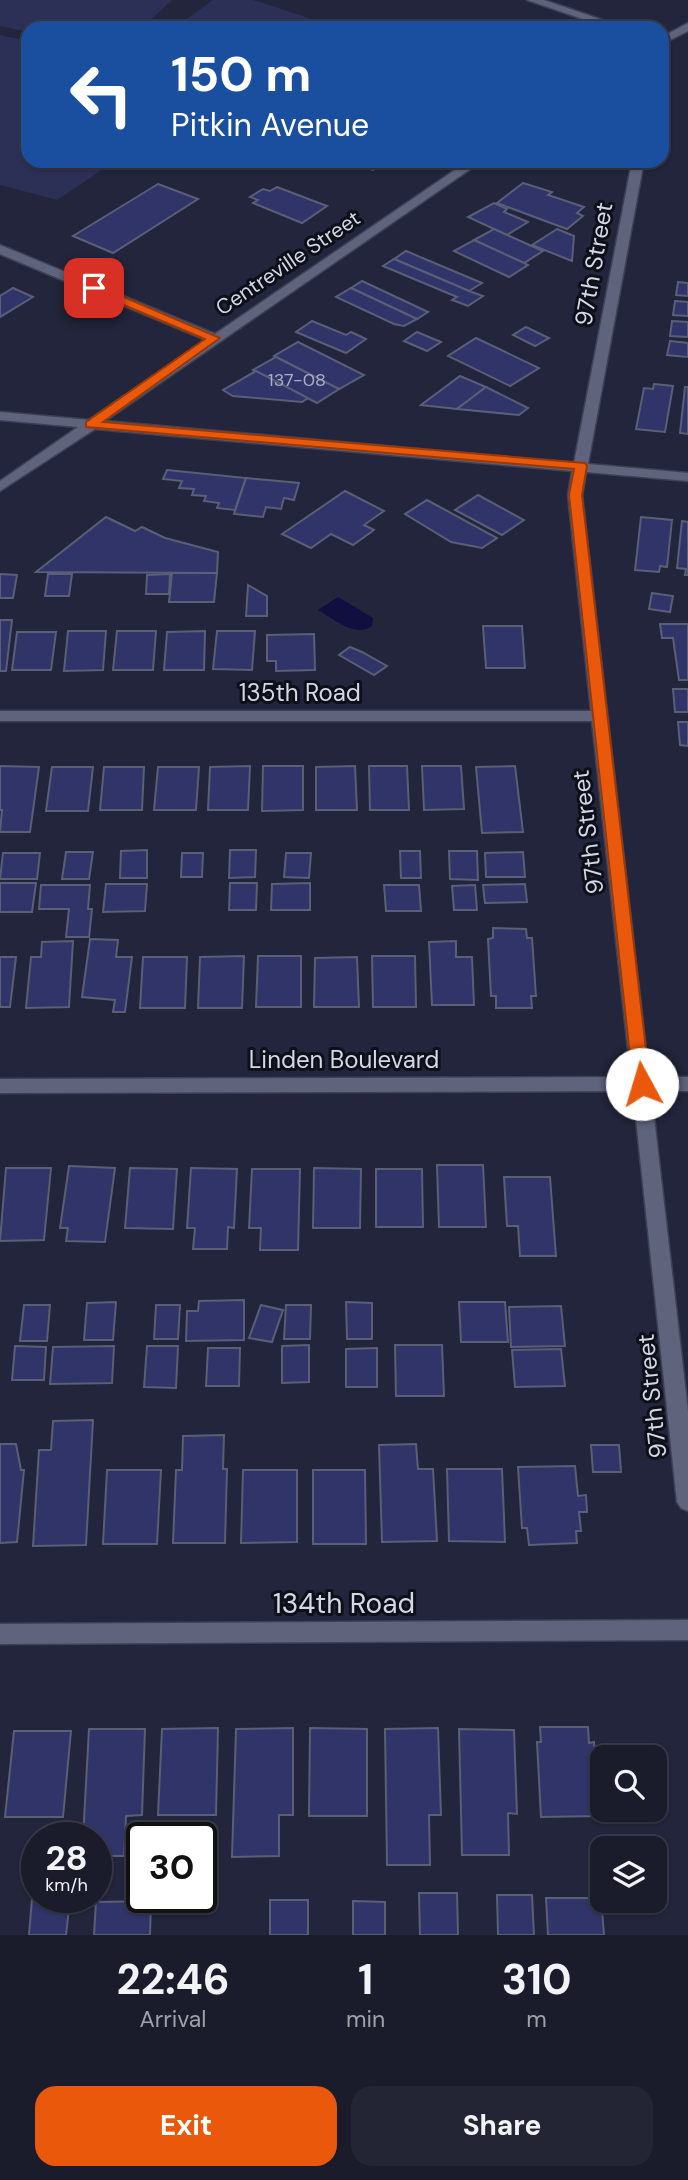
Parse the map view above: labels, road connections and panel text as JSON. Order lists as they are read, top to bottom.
{
  "streets": {
    "street": [
      "Centreville Street",
      "97th Street",
      "135th Road",
      "Linden Boulevard",
      "134th Road"
    ]
  },
  "crossings": [
    ["97th Street", "135th Road"],
    ["97th Street", "Linden Boulevard"]
  ],
  "house_numbers": ["137-08"],
  "page": {
    "turn": ["150 m", "Pitkin Avenue"],
    "speed": "28 km/h",
    "limit": "30",
    "eta": [
      "22:46",
      "Arrival",
      "1",
      "min",
      "310",
      "m"
    ],
    "buttons": ["Exit", "Share"]
  }
}
